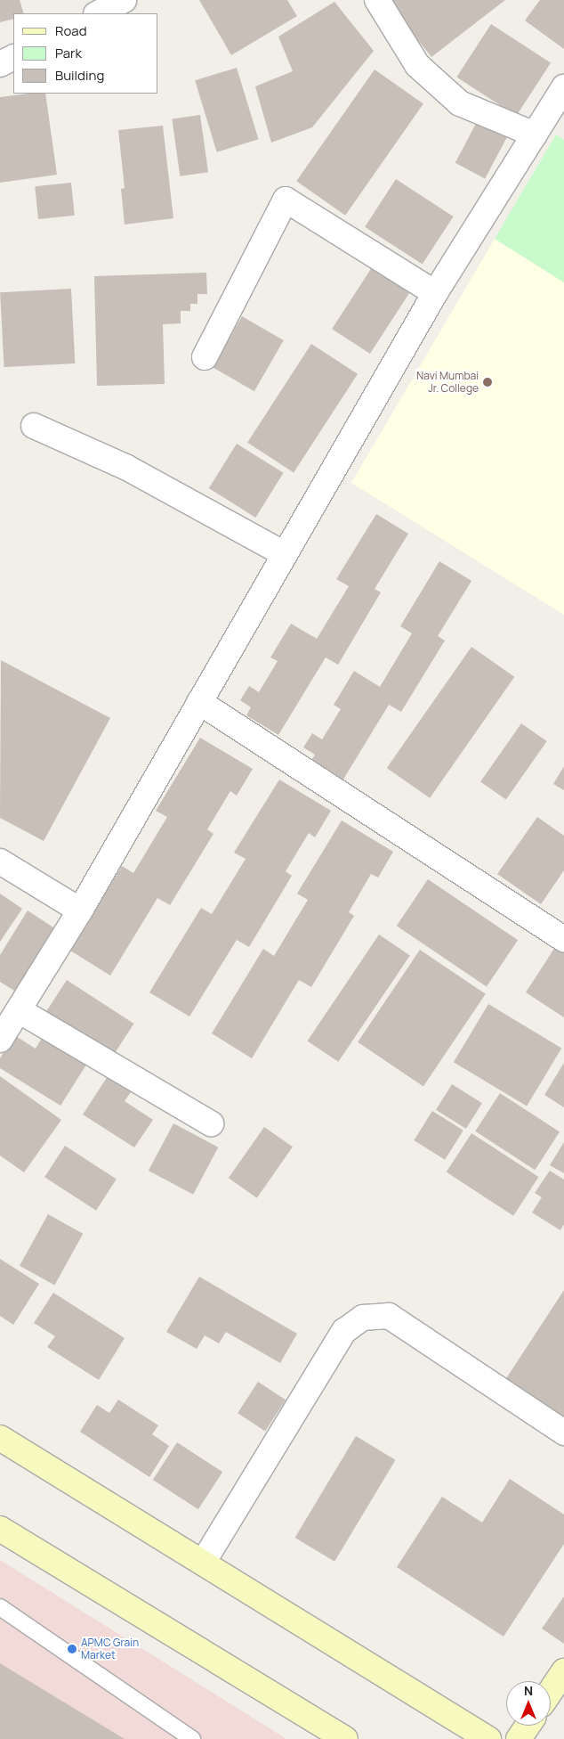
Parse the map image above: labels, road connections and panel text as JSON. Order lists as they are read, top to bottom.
{
  "places": ["Navi Mumbai Jr. College", "APMC Grain Market"],
  "legend": ["Road", "Park", "Building"],
  "north": "top"
}
